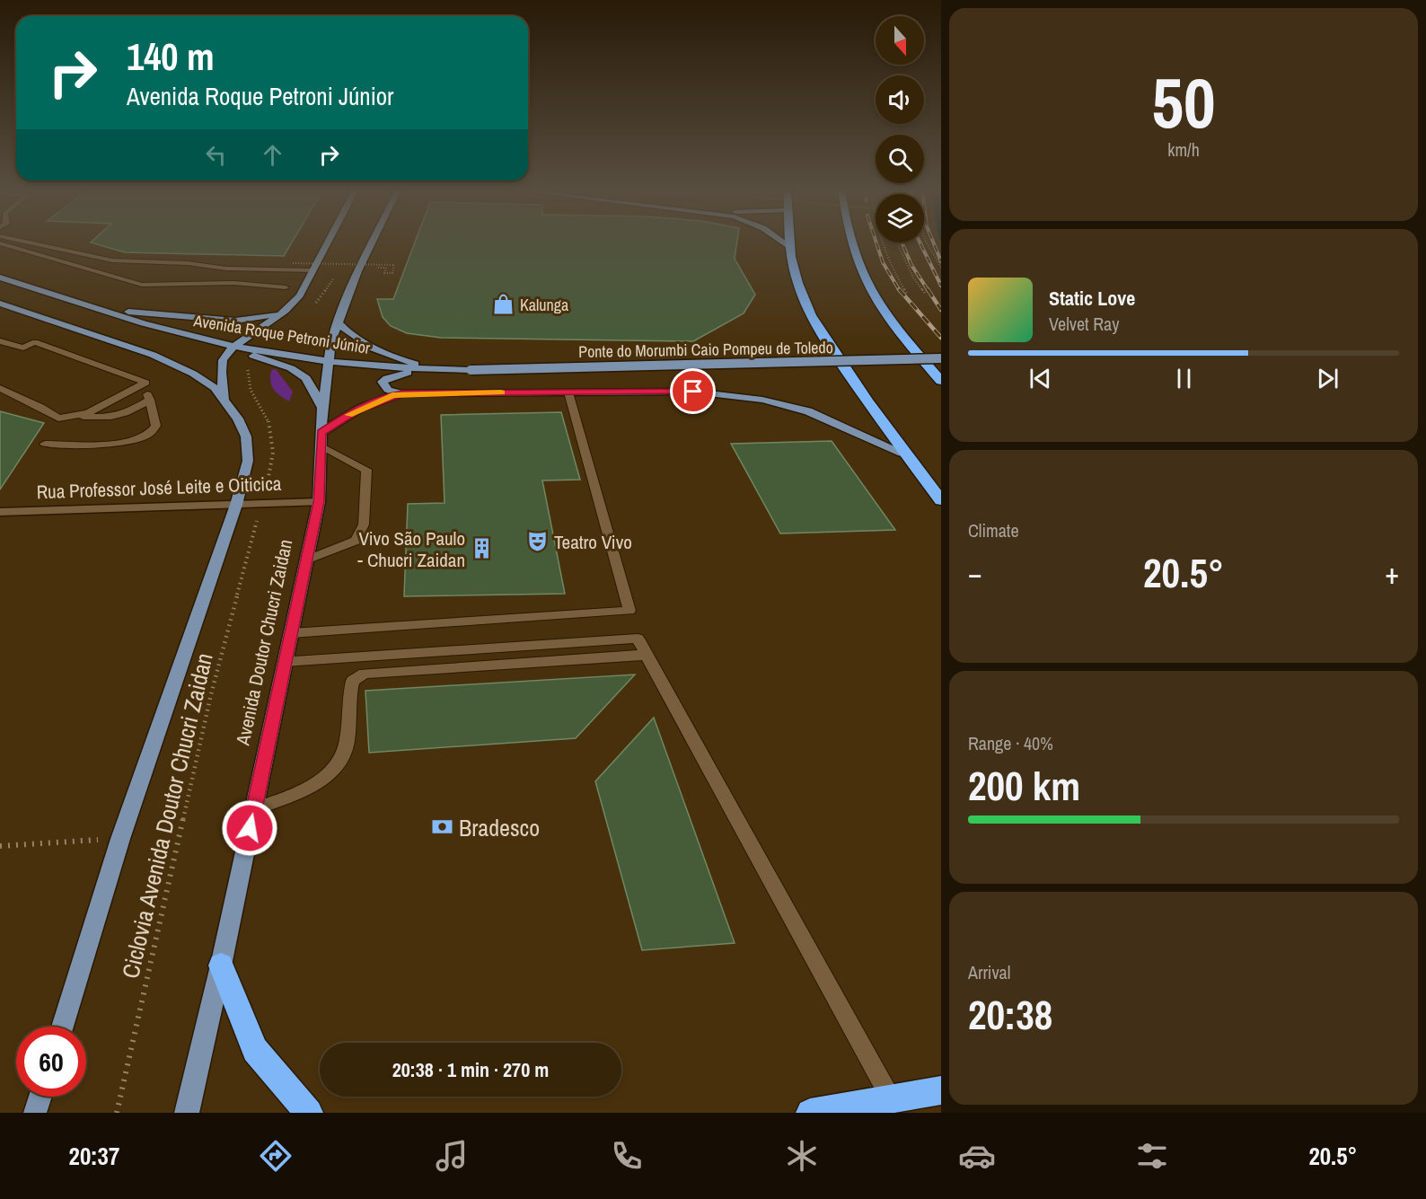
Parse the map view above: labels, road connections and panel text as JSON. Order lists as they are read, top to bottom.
{
  "streets": {
    "main road": ["Avenida Roque Petroni Júnior", "Ponte do Morumbi Caio Pompeu de Toledo", "Avenida Doutor Chucri Zaidan"],
    "street": ["Rua Professor José Leite e Oiticica"],
    "path": ["Ciclovia Avenida Doutor Chucri Zaidan"]
  },
  "crossings": [
    ["Avenida Roque Petroni Júnior", "Ponte do Morumbi Caio Pompeu de Toledo"],
    ["Avenida Roque Petroni Júnior", "Avenida Doutor Chucri Zaidan"],
    ["Rua Professor José Leite e Oiticica", "Avenida Doutor Chucri Zaidan"]
  ],
  "places": {
    "shop": ["Kalunga"],
    "theatre": ["Teatro Vivo"],
    "building": ["Vivo São Paulo - Chucri Zaidan"],
    "bank": ["Bradesco"]
  },
  "north": "bottom",
  "page": {
    "tile": [
      ["50", "km/h"],
      "Climate",
      ["Range · 40%", "200 km"],
      ["Arrival", "20:38"]
    ],
    "turn": ["140 m", "Avenida Roque Petroni Júnior"],
    "song": ["Static Love", "Velvet Ray"],
    "heat": ["−", "20.5°", "+"],
    "limit": "60",
    "trip": "20:38 · 1 min · 270 m",
    "tabs": ["20:37", "20.5°"]
  }
}
